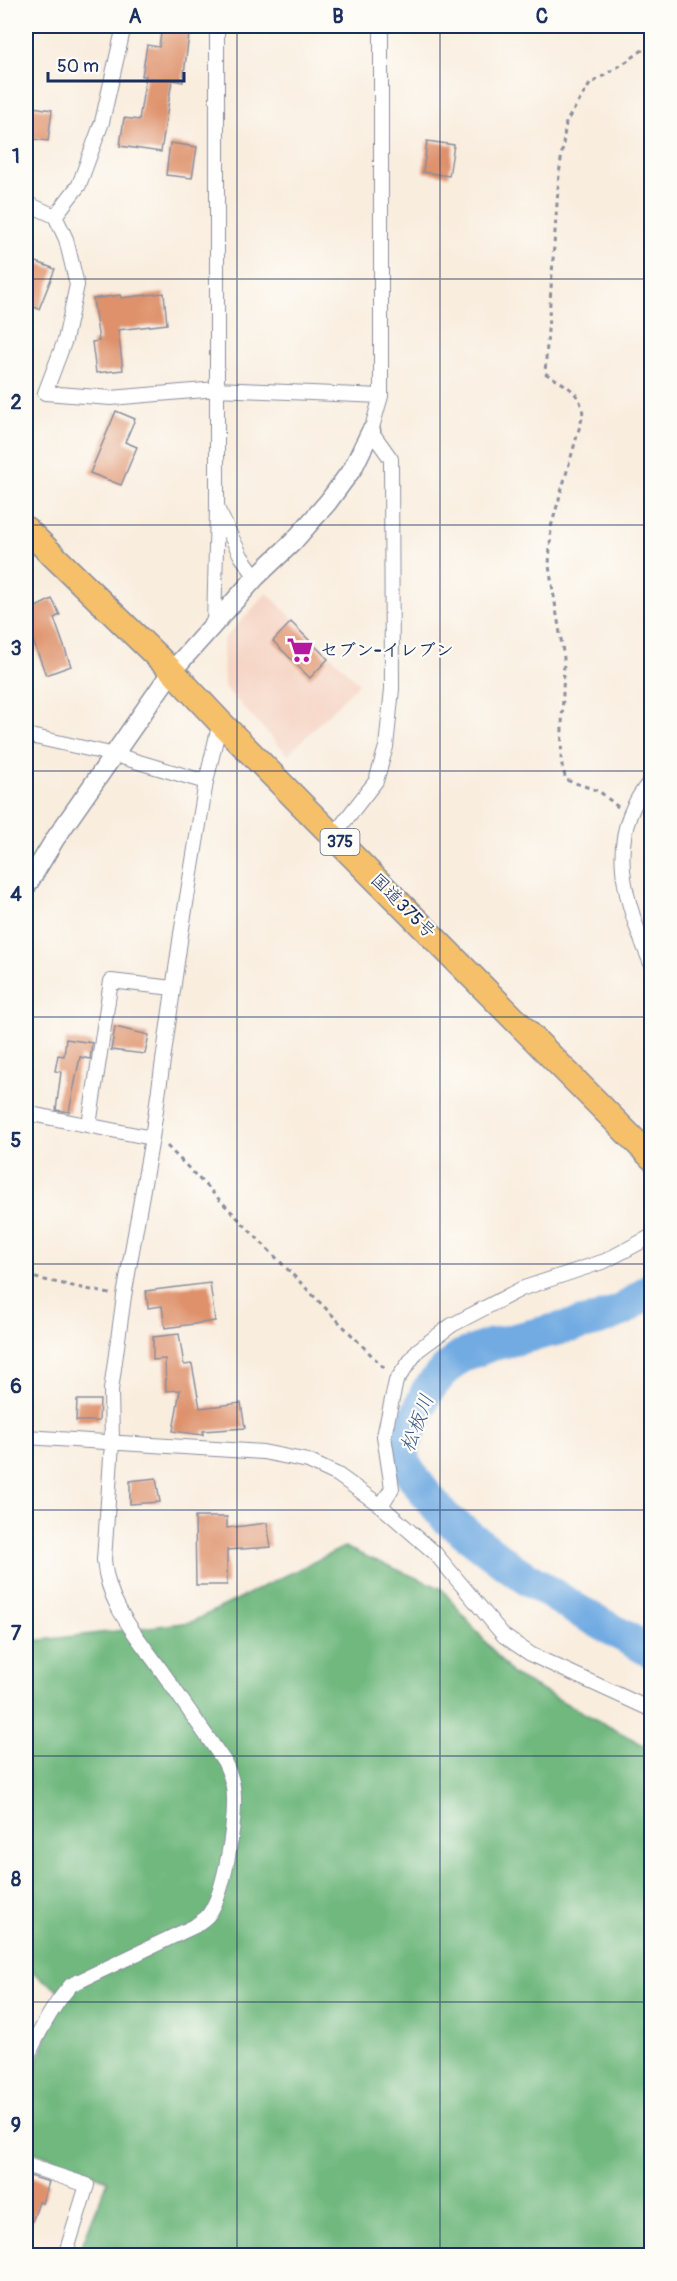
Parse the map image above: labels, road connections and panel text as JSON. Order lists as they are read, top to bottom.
{
  "streets": {
    "highway": ["375", "国道375号"]
  },
  "water": ["松板川"],
  "places": {
    "supermarket": ["セブン-イレブン"]
  },
  "scale_bar": "50 m",
  "grid": {
    "columns": ["A", "B", "C"],
    "rows": [
      "1",
      "2",
      "3",
      "4",
      "5",
      "6",
      "7",
      "8",
      "9"
    ]
  }
}
